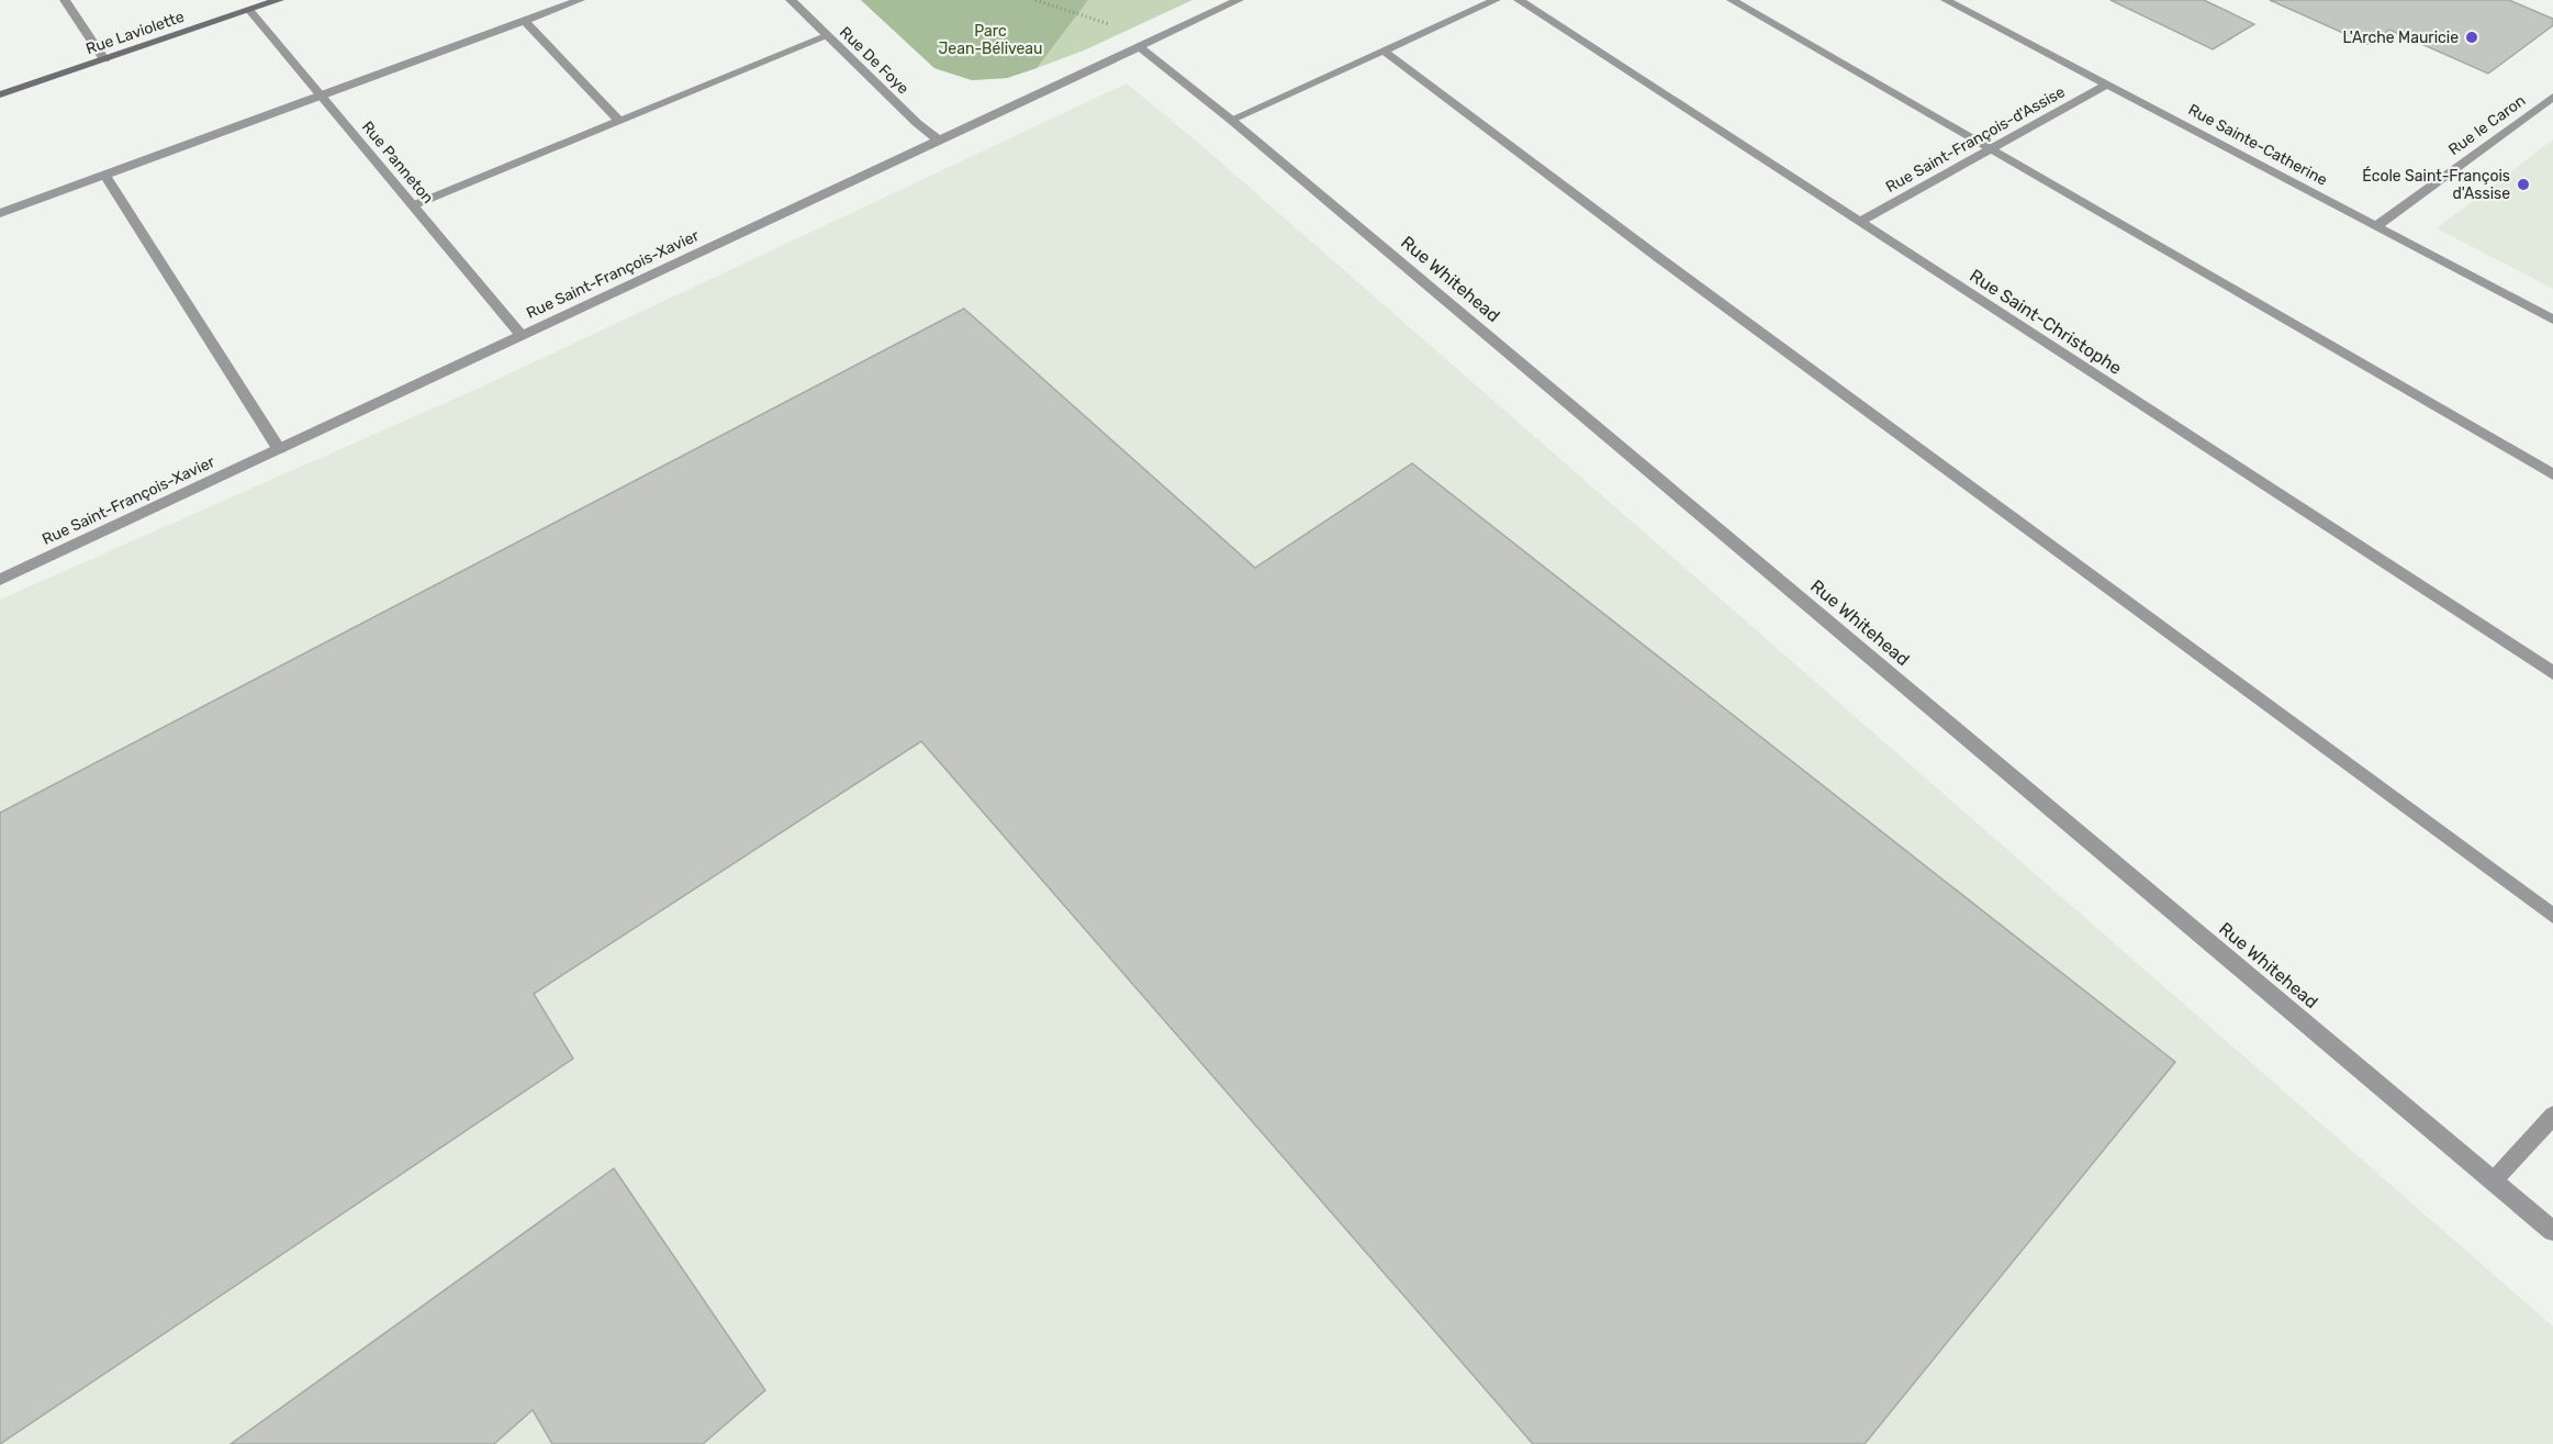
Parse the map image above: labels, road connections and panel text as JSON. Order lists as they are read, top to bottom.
{
  "streets": {
    "main road": ["Rue Laviolette"],
    "street": [
      "Rue De Foye",
      "Rue le Caron",
      "Rue Saint-François-d'Assise",
      "Rue Sainte-Catherine",
      "Rue Panneton",
      "Rue Saint-François-Xavier",
      "Rue Whitehead",
      "Rue Saint-Christophe"
    ]
  },
  "crossings": [
    ["Rue Laviolette", "Rue Panneton"],
    ["Rue De Foye", "Rue Saint-François-Xavier"],
    ["Rue le Caron", "Rue Sainte-Catherine"],
    ["Rue Saint-François-d'Assise", "Rue Sainte-Catherine"],
    ["Rue Saint-François-d'Assise", "Rue Saint-Christophe"],
    ["Rue Panneton", "Rue Saint-François-Xavier"],
    ["Rue Saint-François-Xavier", "Rue Whitehead"]
  ],
  "parks": ["Parc Jean-Béliveau"],
  "places": ["L'Arche Mauricie", "École Saint-François d'Assise"]
}
